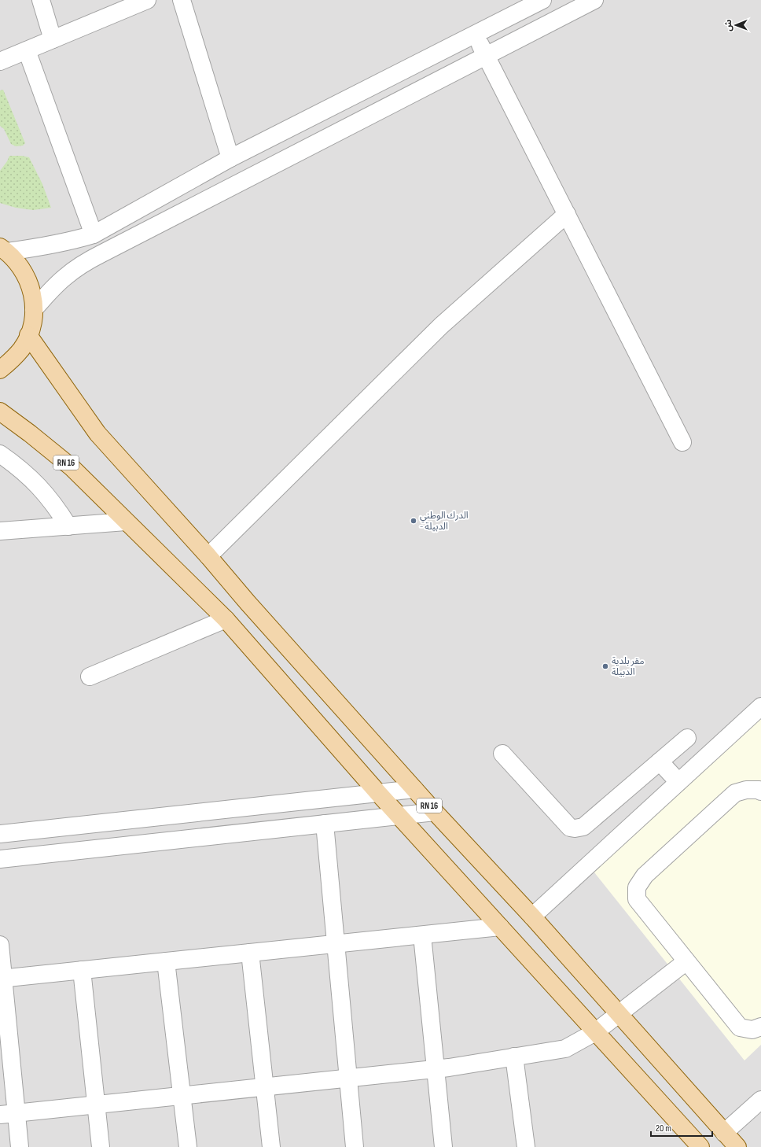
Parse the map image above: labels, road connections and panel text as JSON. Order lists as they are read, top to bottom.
{
  "streets": {
    "main road": ["RN 16"]
  },
  "places": ["الدرك الوطني - الدبيلة", "مقر بلدية الدبيلة"],
  "scale_bar": "20 m",
  "north": "left"
}
